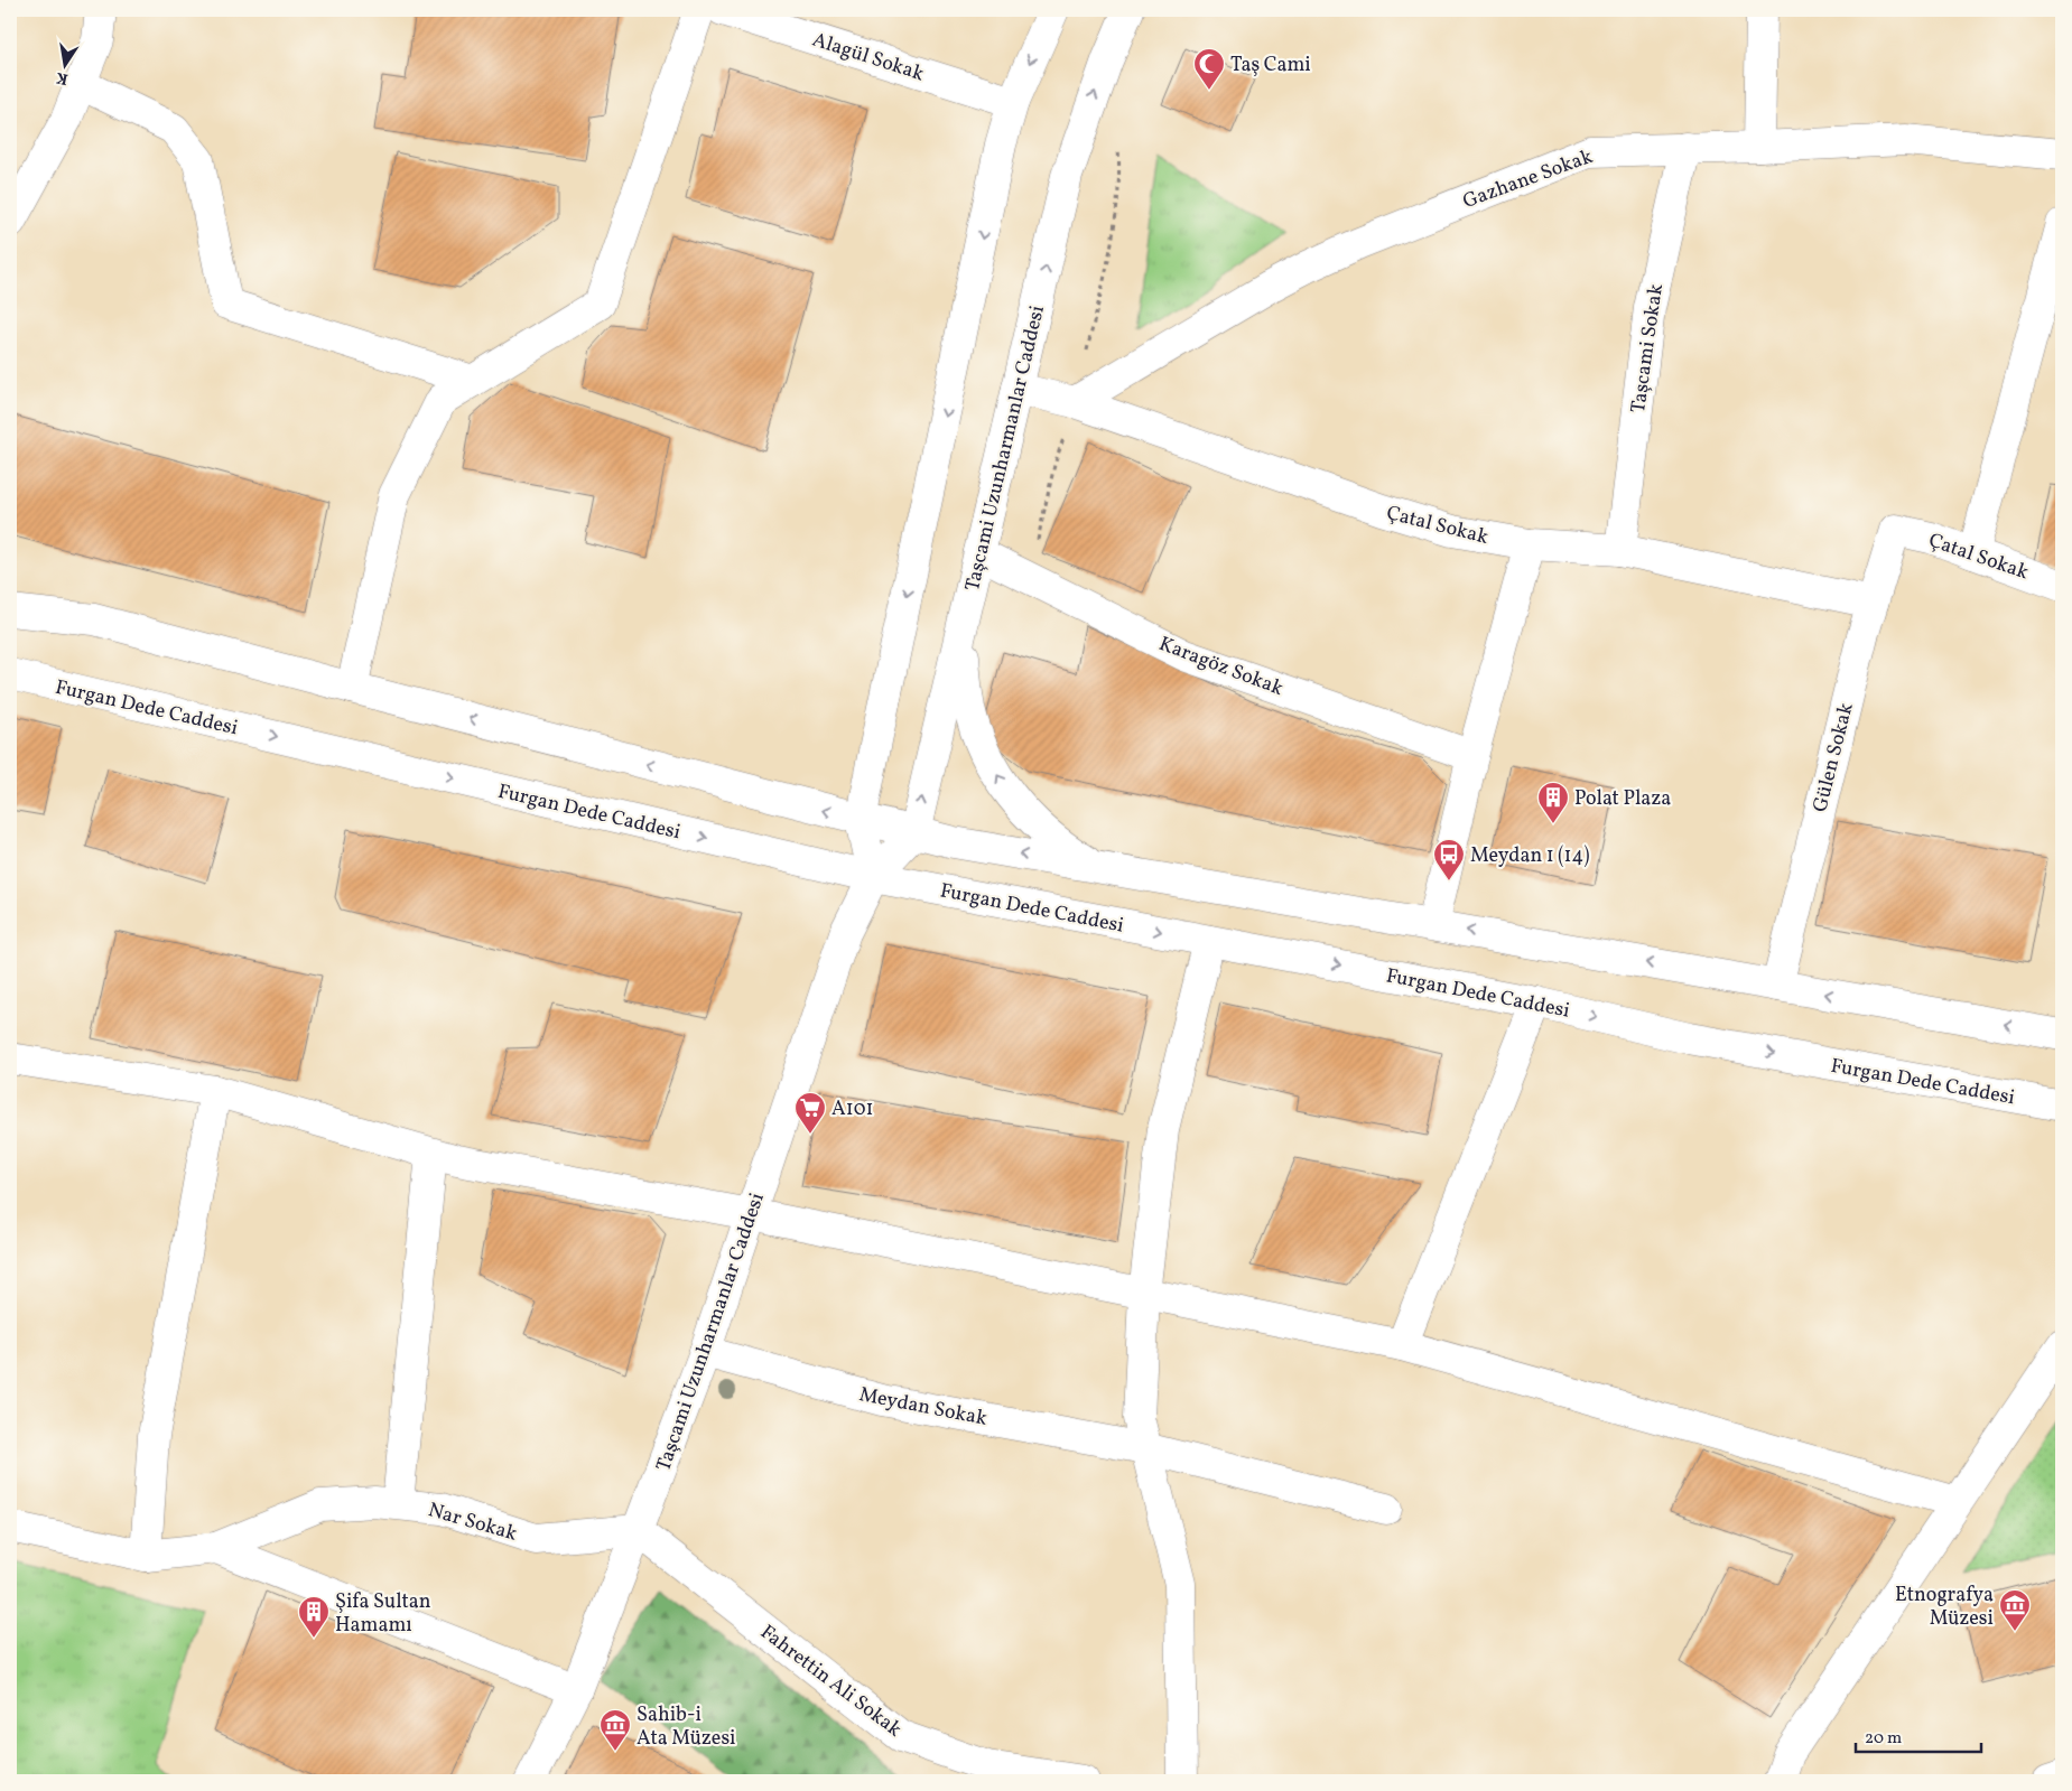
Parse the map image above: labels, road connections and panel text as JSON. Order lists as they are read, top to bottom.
{
  "streets": {
    "street": [
      "Alagül Sokak",
      "Gazhane Sokak",
      "Taşcami Sokak",
      "Taşcami Uzunharmanlar Caddesi",
      "Çatal Sokak",
      "Karagöz Sokak",
      "Furgan Dede Caddesi",
      "Gülen Sokak",
      "Meydan Sokak",
      "Nar Sokak",
      "Fahrettin Ali Sokak"
    ]
  },
  "crossings": [
    ["Gazhane Sokak", "Taşcami Sokak"],
    ["Gazhane Sokak", "Çatal Sokak"],
    ["Taşcami Sokak", "Çatal Sokak"],
    ["Taşcami Uzunharmanlar Caddesi", "Çatal Sokak"],
    ["Taşcami Uzunharmanlar Caddesi", "Karagöz Sokak"],
    ["Taşcami Uzunharmanlar Caddesi", "Furgan Dede Caddesi"],
    ["Taşcami Uzunharmanlar Caddesi", "Meydan Sokak"],
    ["Taşcami Uzunharmanlar Caddesi", "Nar Sokak"],
    ["Taşcami Uzunharmanlar Caddesi", "Fahrettin Ali Sokak"],
    ["Çatal Sokak", "Gülen Sokak"],
    ["Nar Sokak", "Fahrettin Ali Sokak"]
  ],
  "places": {
    "mosque": ["Taş Cami"],
    "building": ["Polat Plaza", "Şifa Sultan Hamamı"],
    "bus stop": ["Meydan 1 (14)"],
    "supermarket": ["A101"],
    "museum": ["Etnografya Müzesi", "Sahib-i Ata Müzesi"]
  },
  "scale_bar": "20 m",
  "north": "bottom"
}
